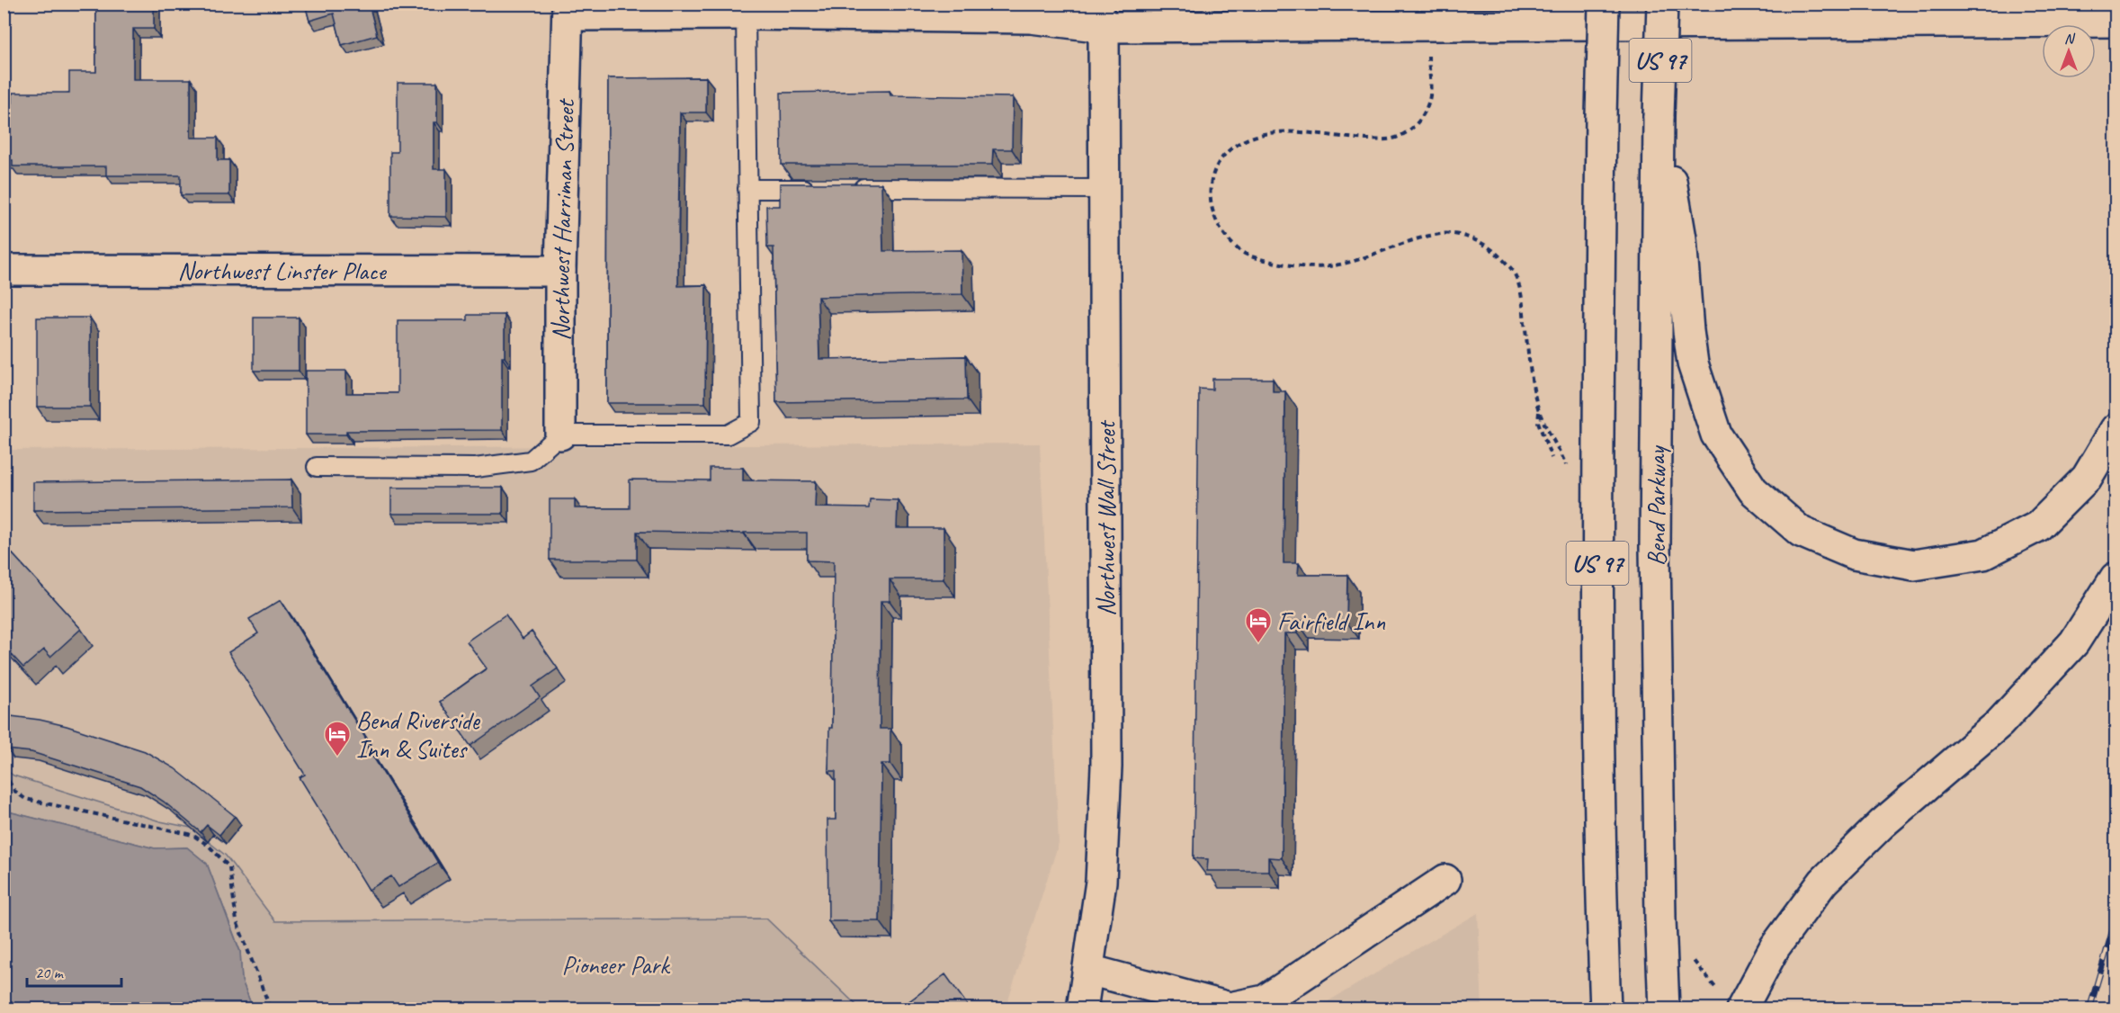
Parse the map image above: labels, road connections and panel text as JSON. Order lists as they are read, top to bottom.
{
  "streets": {
    "main road": [
      "US 97",
      "Northwest Harriman Street",
      "Northwest Linster Place",
      "Bend Parkway",
      "Northwest Wall Street"
    ]
  },
  "crossings": [
    ["Northwest Harriman Street", "Northwest Linster Place"]
  ],
  "parks": ["Pioneer Park"],
  "places": {
    "hotel": ["Fairfield Inn", "Bend Riverside Inn & Suites"]
  },
  "scale_bar": "20 m",
  "north": "top"
}
